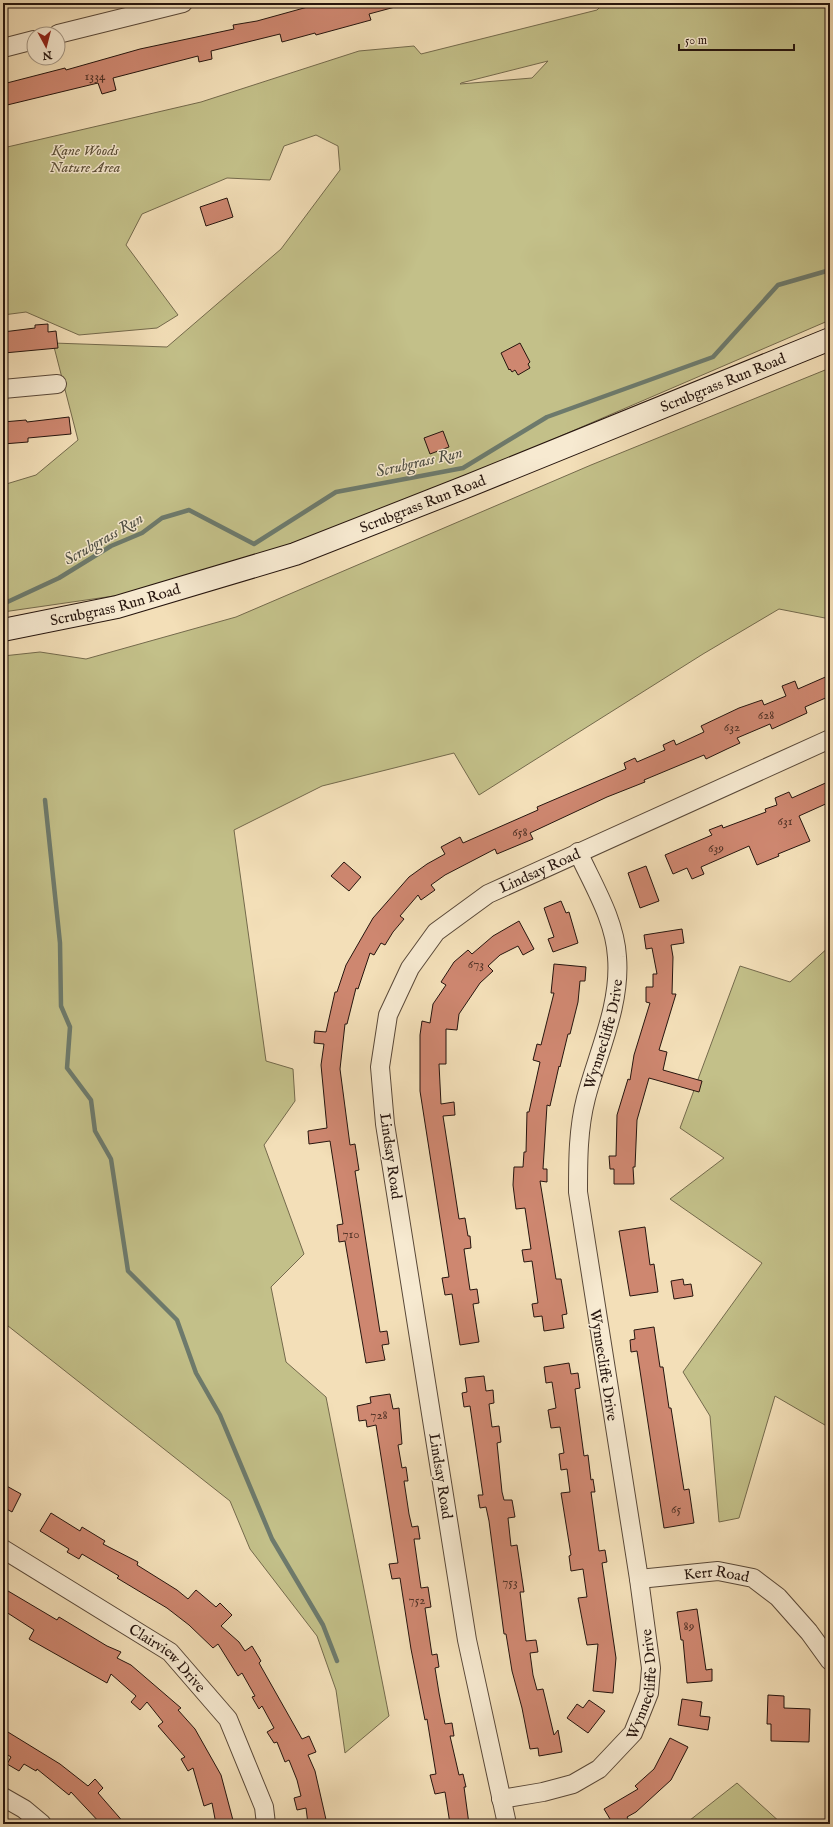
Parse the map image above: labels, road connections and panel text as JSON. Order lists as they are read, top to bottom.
{
  "streets": {
    "street": [
      "Scrubgrass Run Road",
      "Lindsay Road",
      "Wynnecliffe Drive",
      "Kerr Road",
      "Clairview Drive"
    ]
  },
  "crossings": [
    ["Lindsay Road", "Wynnecliffe Drive"],
    ["Wynnecliffe Drive", "Kerr Road"]
  ],
  "water": ["Scrubgrass Run"],
  "parks": ["Kane Woods Nature Area"],
  "house_numbers": [
    "1334",
    "628",
    "632",
    "631",
    "658",
    "639",
    "673",
    "710",
    "728",
    "65",
    "753",
    "752",
    "89"
  ],
  "scale_bar": "50 m",
  "north": "bottom"
}
